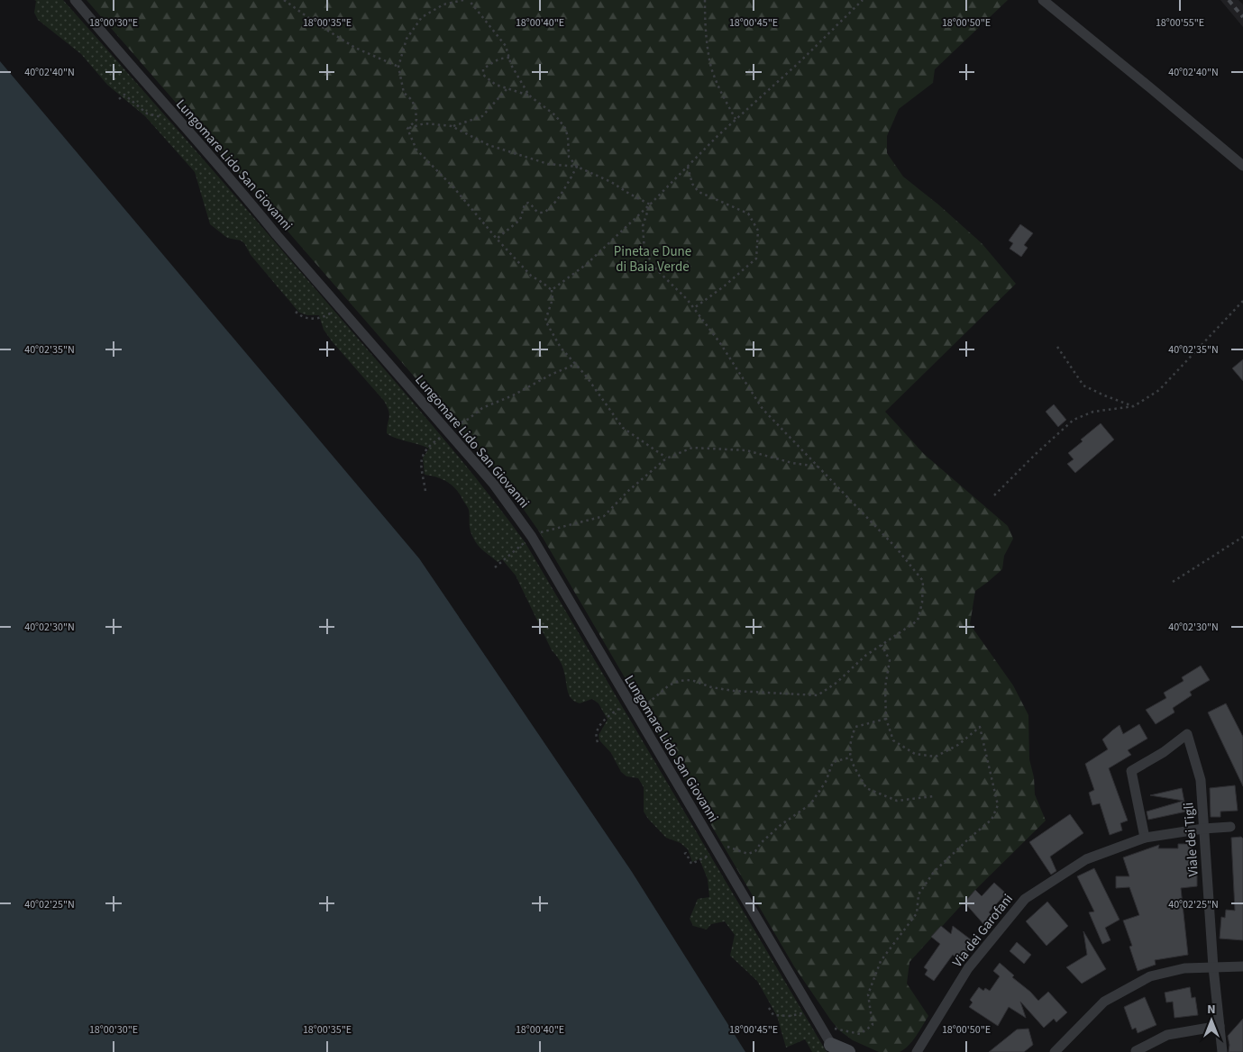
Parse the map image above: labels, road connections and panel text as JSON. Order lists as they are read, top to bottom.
{
  "streets": {
    "street": ["Lungomare Lido San Giovanni", "Viale dei Tigli", "Via dei Garofani"]
  },
  "crossings": [
    ["Viale dei Tigli", "Via dei Garofani"]
  ],
  "parks": ["Pineta e Dune di Baia Verde"],
  "north": "top",
  "coordinates": [
    "18°00'30\"E",
    "18°00'35\"E",
    "18°00'40\"E",
    "18°00'45\"E",
    "18°00'50\"E",
    "18°00'55\"E",
    "40°02'40\"N",
    "40°02'35\"N",
    "40°02'30\"N",
    "40°02'25\"N"
  ]
}
